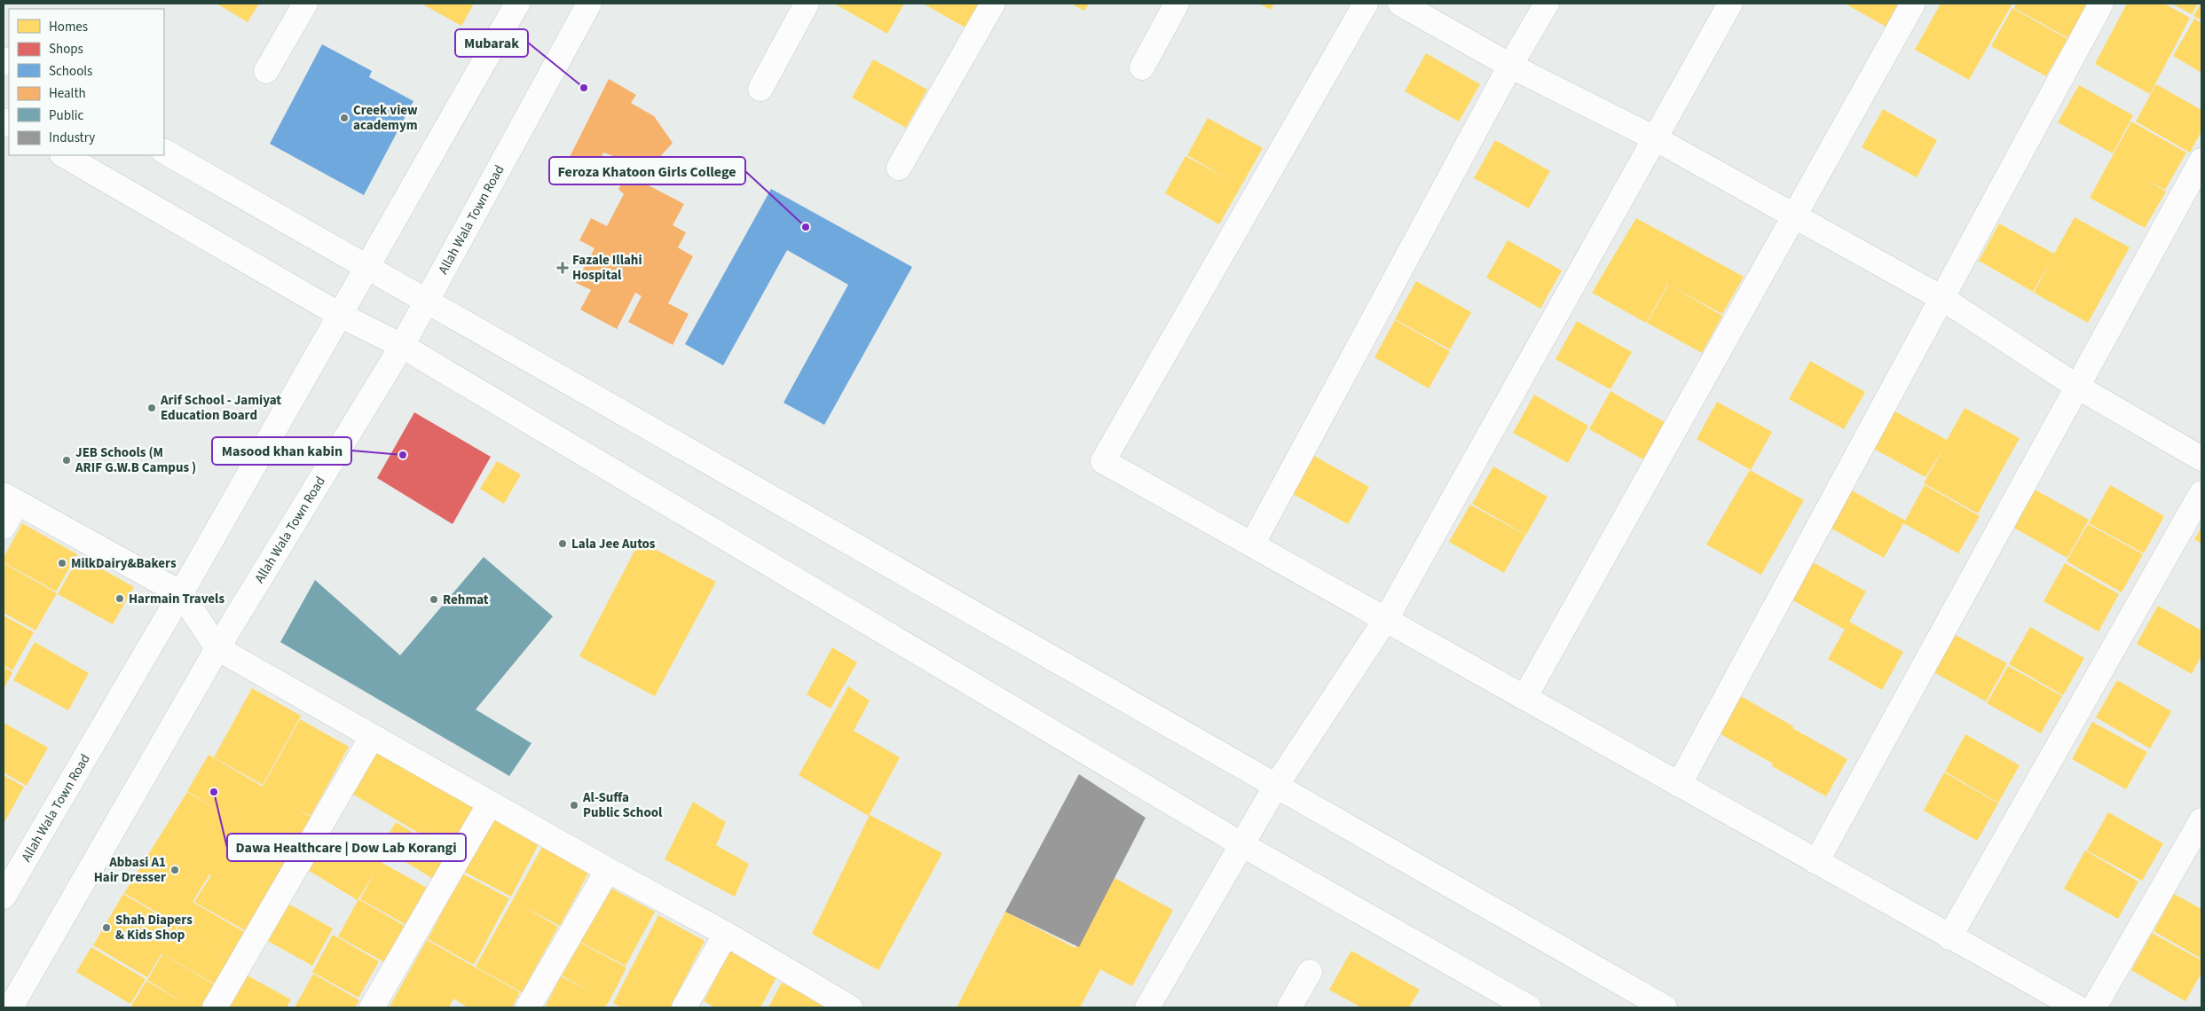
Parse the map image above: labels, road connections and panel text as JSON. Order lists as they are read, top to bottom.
{
  "streets": {
    "street": ["Allah Wala Town Road"]
  },
  "places": {
    "other": [
      "Mubarak",
      "Creek view academym",
      "Feroza Khatoon Girls College",
      "Arif School - Jamiyat Education Board",
      "Masood khan kabin",
      "JEB Schools (M ARIF G.W.B Campus )",
      "Lala Jee Autos",
      "MilkDairy&Bakers",
      "Harmain Travels",
      "Rehmat",
      "Dawa Healthcare | Dow Lab Korangi",
      "Al-Suffa Public School",
      "Abbasi A1 Hair Dresser",
      "Shah Diapers & Kids Shop"
    ],
    "health": ["Fazale Illahi Hospital"]
  },
  "legend": [
    "Homes",
    "Shops",
    "Schools",
    "Health",
    "Public",
    "Industry"
  ]
}
